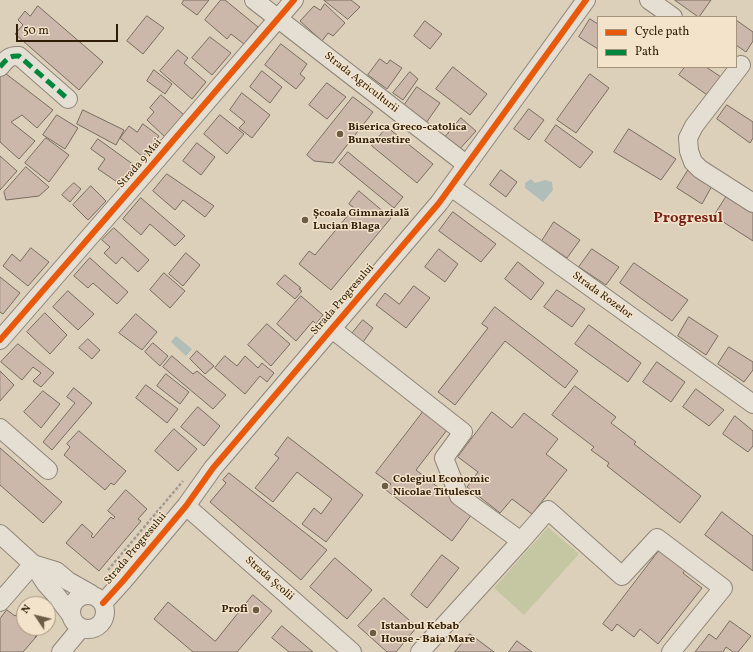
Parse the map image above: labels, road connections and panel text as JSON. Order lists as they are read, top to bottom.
{
  "streets": {
    "street": [
      "Strada Agriculturii",
      "Strada 9 Mai",
      "Strada Rozelor",
      "Strada Progresului",
      "Strada Școlii"
    ]
  },
  "crossings": [
    ["Strada Agriculturii", "Strada 9 Mai"],
    ["Strada Agriculturii", "Strada Progresului"],
    ["Strada Rozelor", "Strada Progresului"],
    ["Strada Progresului", "Strada Școlii"]
  ],
  "districts": ["Progresul"],
  "places": [
    "Biserica Greco-catolica Bunavestire",
    "Școala Gimnazială Lucian Blaga",
    "Colegiul Economic Nicolae Titulescu",
    "Profi",
    "Istanbul Kebab House - Baia Mare"
  ],
  "legend": ["Cycle path", "Path"],
  "scale_bar": "50 m",
  "north": "top left"
}
